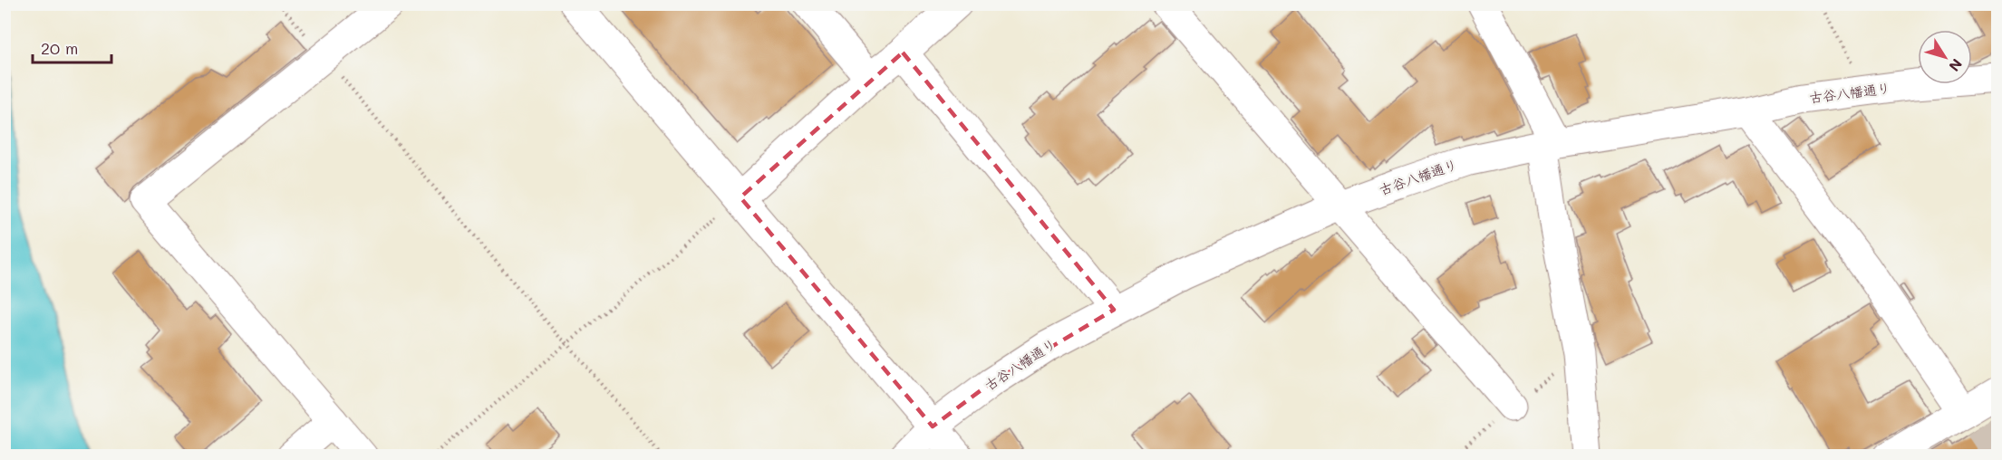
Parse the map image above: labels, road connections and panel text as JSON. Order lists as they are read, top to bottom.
{
  "streets": {
    "street": ["古谷八幡通り"]
  },
  "scale_bar": "20 m",
  "north": "bottom right"
}
